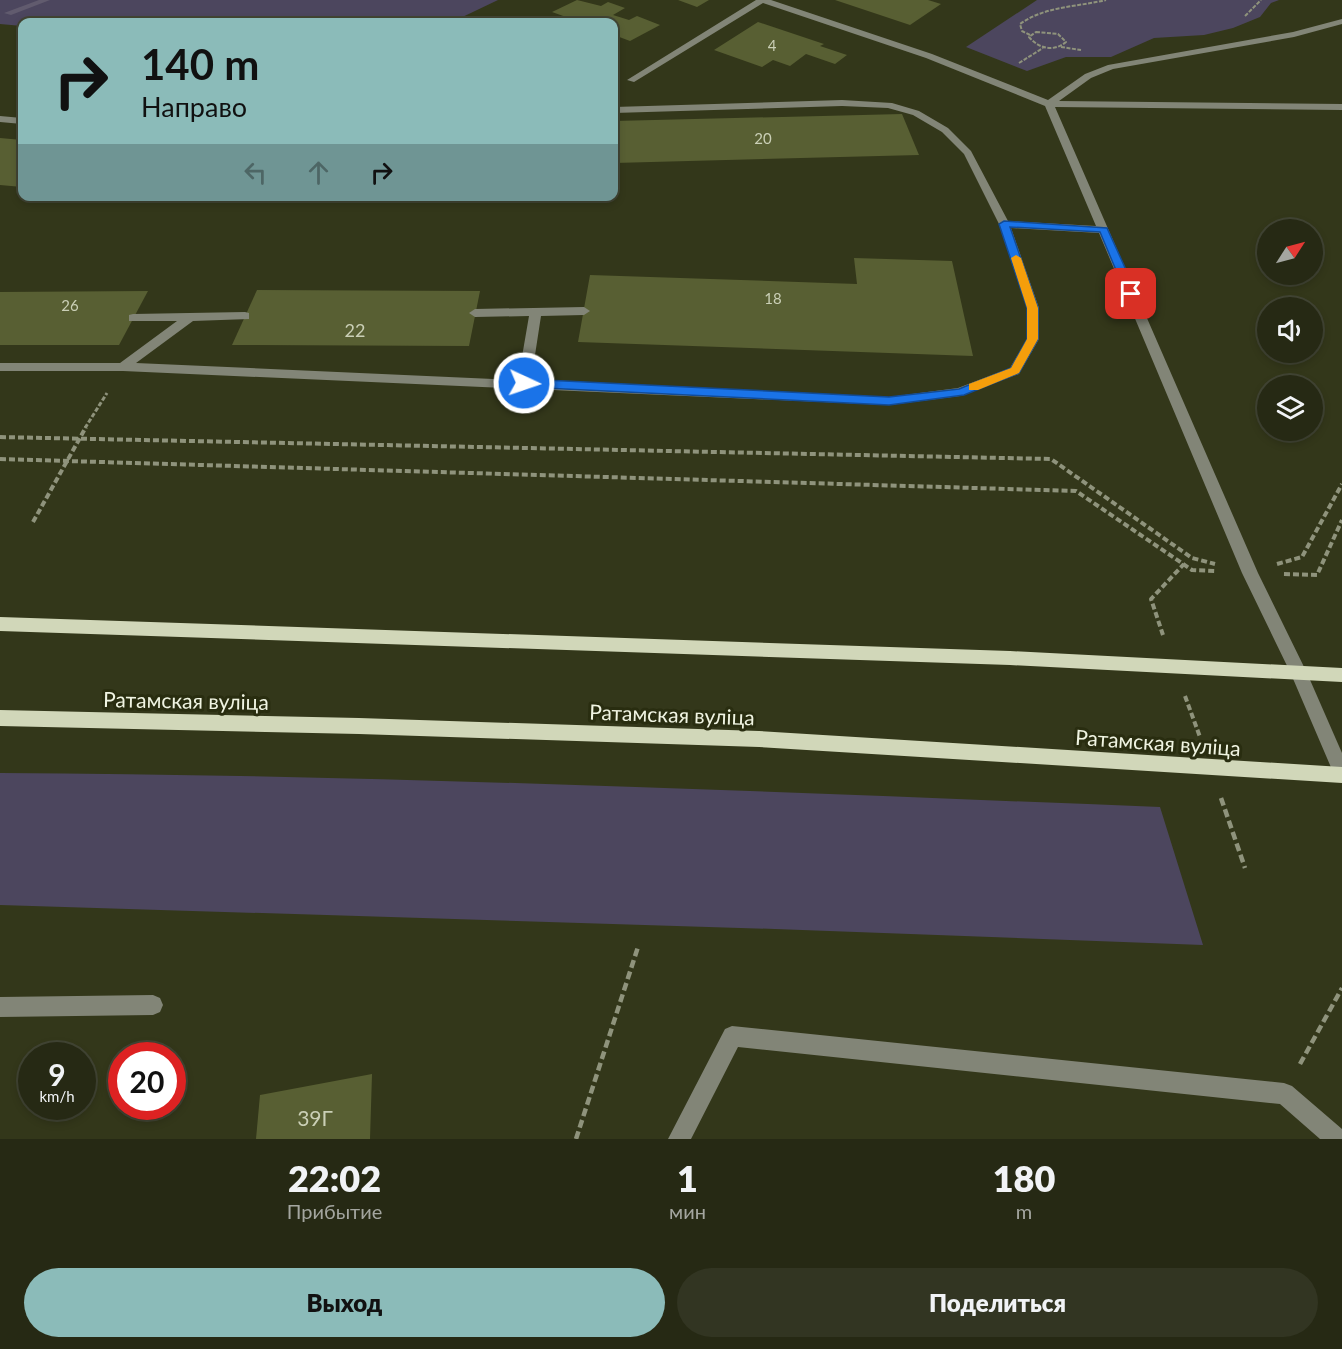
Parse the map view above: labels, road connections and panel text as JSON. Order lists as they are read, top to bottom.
{
  "streets": {
    "main road": ["Ратамская вуліца"]
  },
  "house_numbers": [
    "4",
    "20",
    "18",
    "26",
    "22",
    "39Г"
  ],
  "north": "top right",
  "page": {
    "turn": ["140 m", "Направо"],
    "speed": "9 km/h",
    "limit": "20",
    "eta": [
      "22:02",
      "Прибытие",
      "1",
      "мин",
      "180",
      "m"
    ],
    "buttons": ["Выход", "Поделиться"]
  }
}
